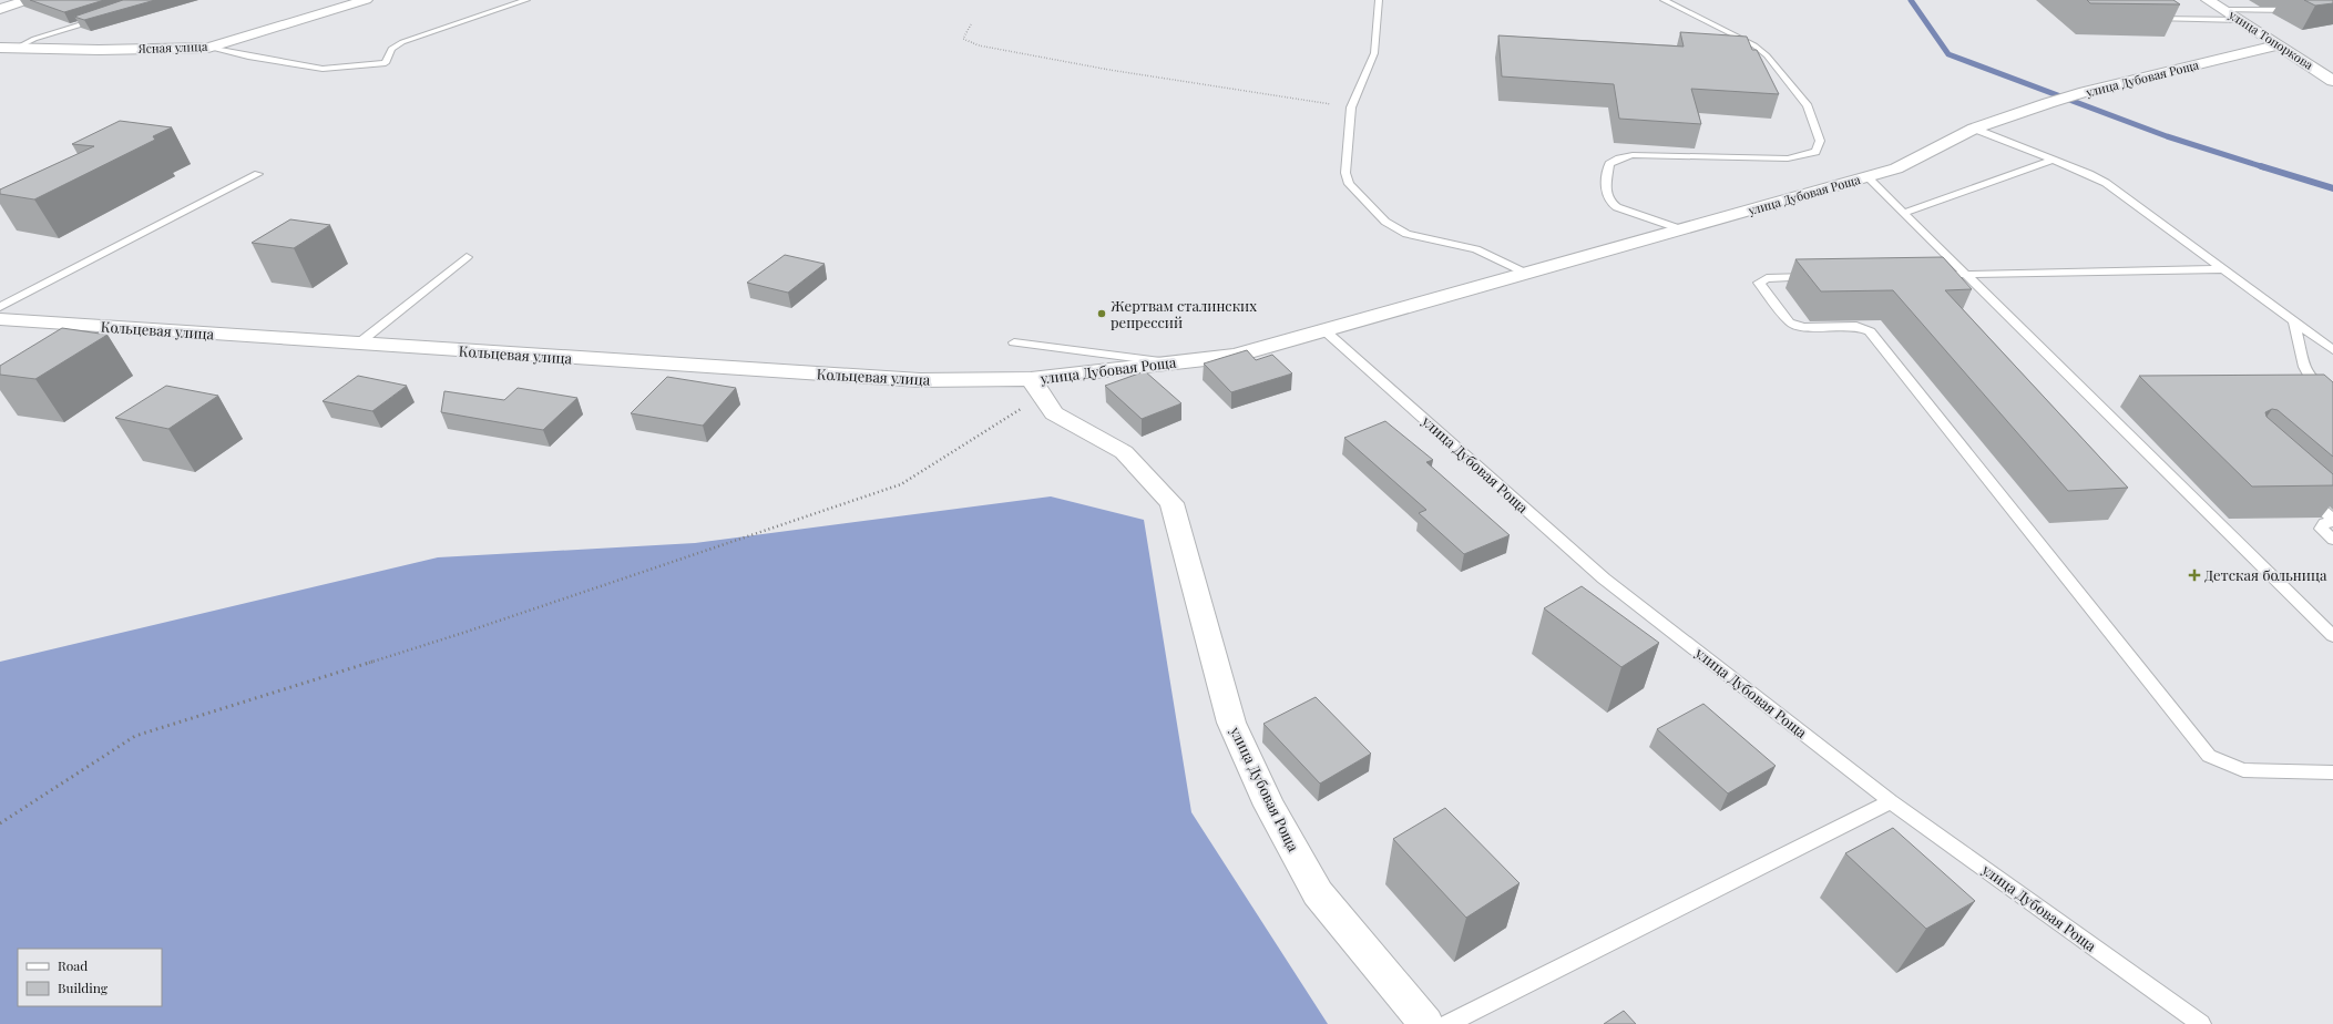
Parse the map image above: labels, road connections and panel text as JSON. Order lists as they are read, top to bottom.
{
  "streets": {
    "street": [
      "улица Топоркова",
      "Ясная улица",
      "улица Дубовая Роща",
      "Кольцевая улица"
    ]
  },
  "crossings": [
    ["улица Топоркова", "улица Дубовая Роща"],
    ["улица Дубовая Роща", "Кольцевая улица"]
  ],
  "places": {
    "other": ["Жертвам сталинских репрессий"],
    "health": ["Детская больница"]
  },
  "legend": ["Road", "Building"]
}
